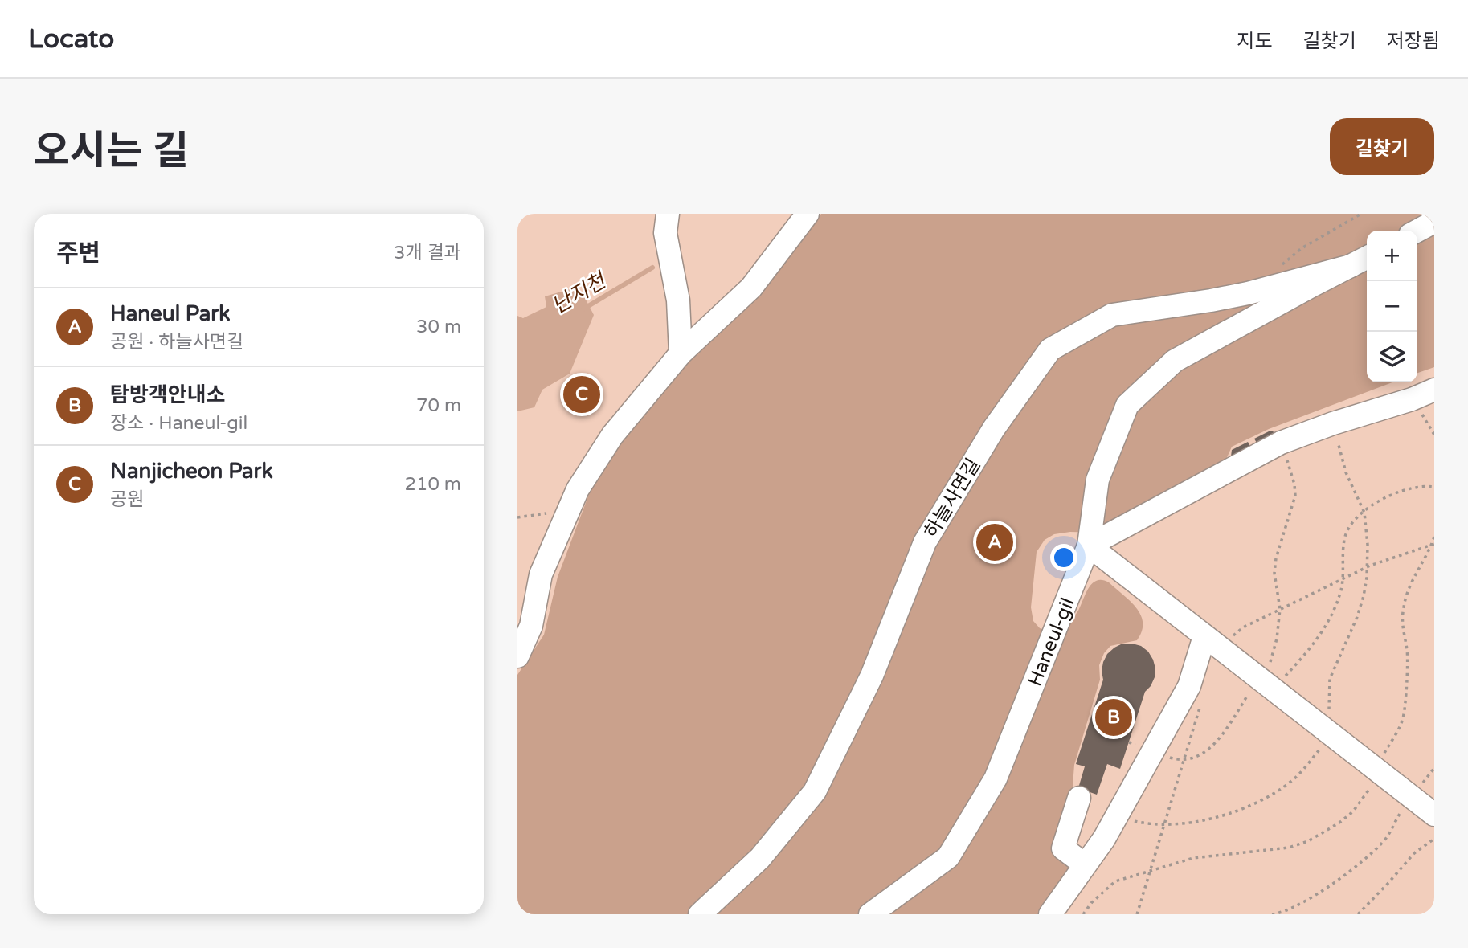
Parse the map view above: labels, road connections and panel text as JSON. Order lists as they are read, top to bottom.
{
  "streets": {
    "street": ["하늘사면길", "Haneul-gil"]
  },
  "crossings": [
    ["하늘사면길", "Haneul-gil"]
  ],
  "water": ["난지천"],
  "page": {
    "header": "Locato",
    "nav": ["지도", "길찾기", "저장됨"],
    "title": "오시는 길",
    "buttons": "길찾기",
    "heading": ["주변", "3개 결과"],
    "map_buttons": ["+", "−"],
    "list": [
      {
        "mark": "A",
        "name": "Haneul Park",
        "note": "공원 · 하늘사면길",
        "value": "30 m"
      },
      {
        "mark": "B",
        "name": "탐방객안내소",
        "note": "장소 · Haneul-gil",
        "value": "70 m"
      },
      {
        "mark": "C",
        "name": "Nanjicheon Park",
        "note": "공원",
        "value": "210 m"
      }
    ],
    "pins": ["C", "A", "B"]
  }
}
